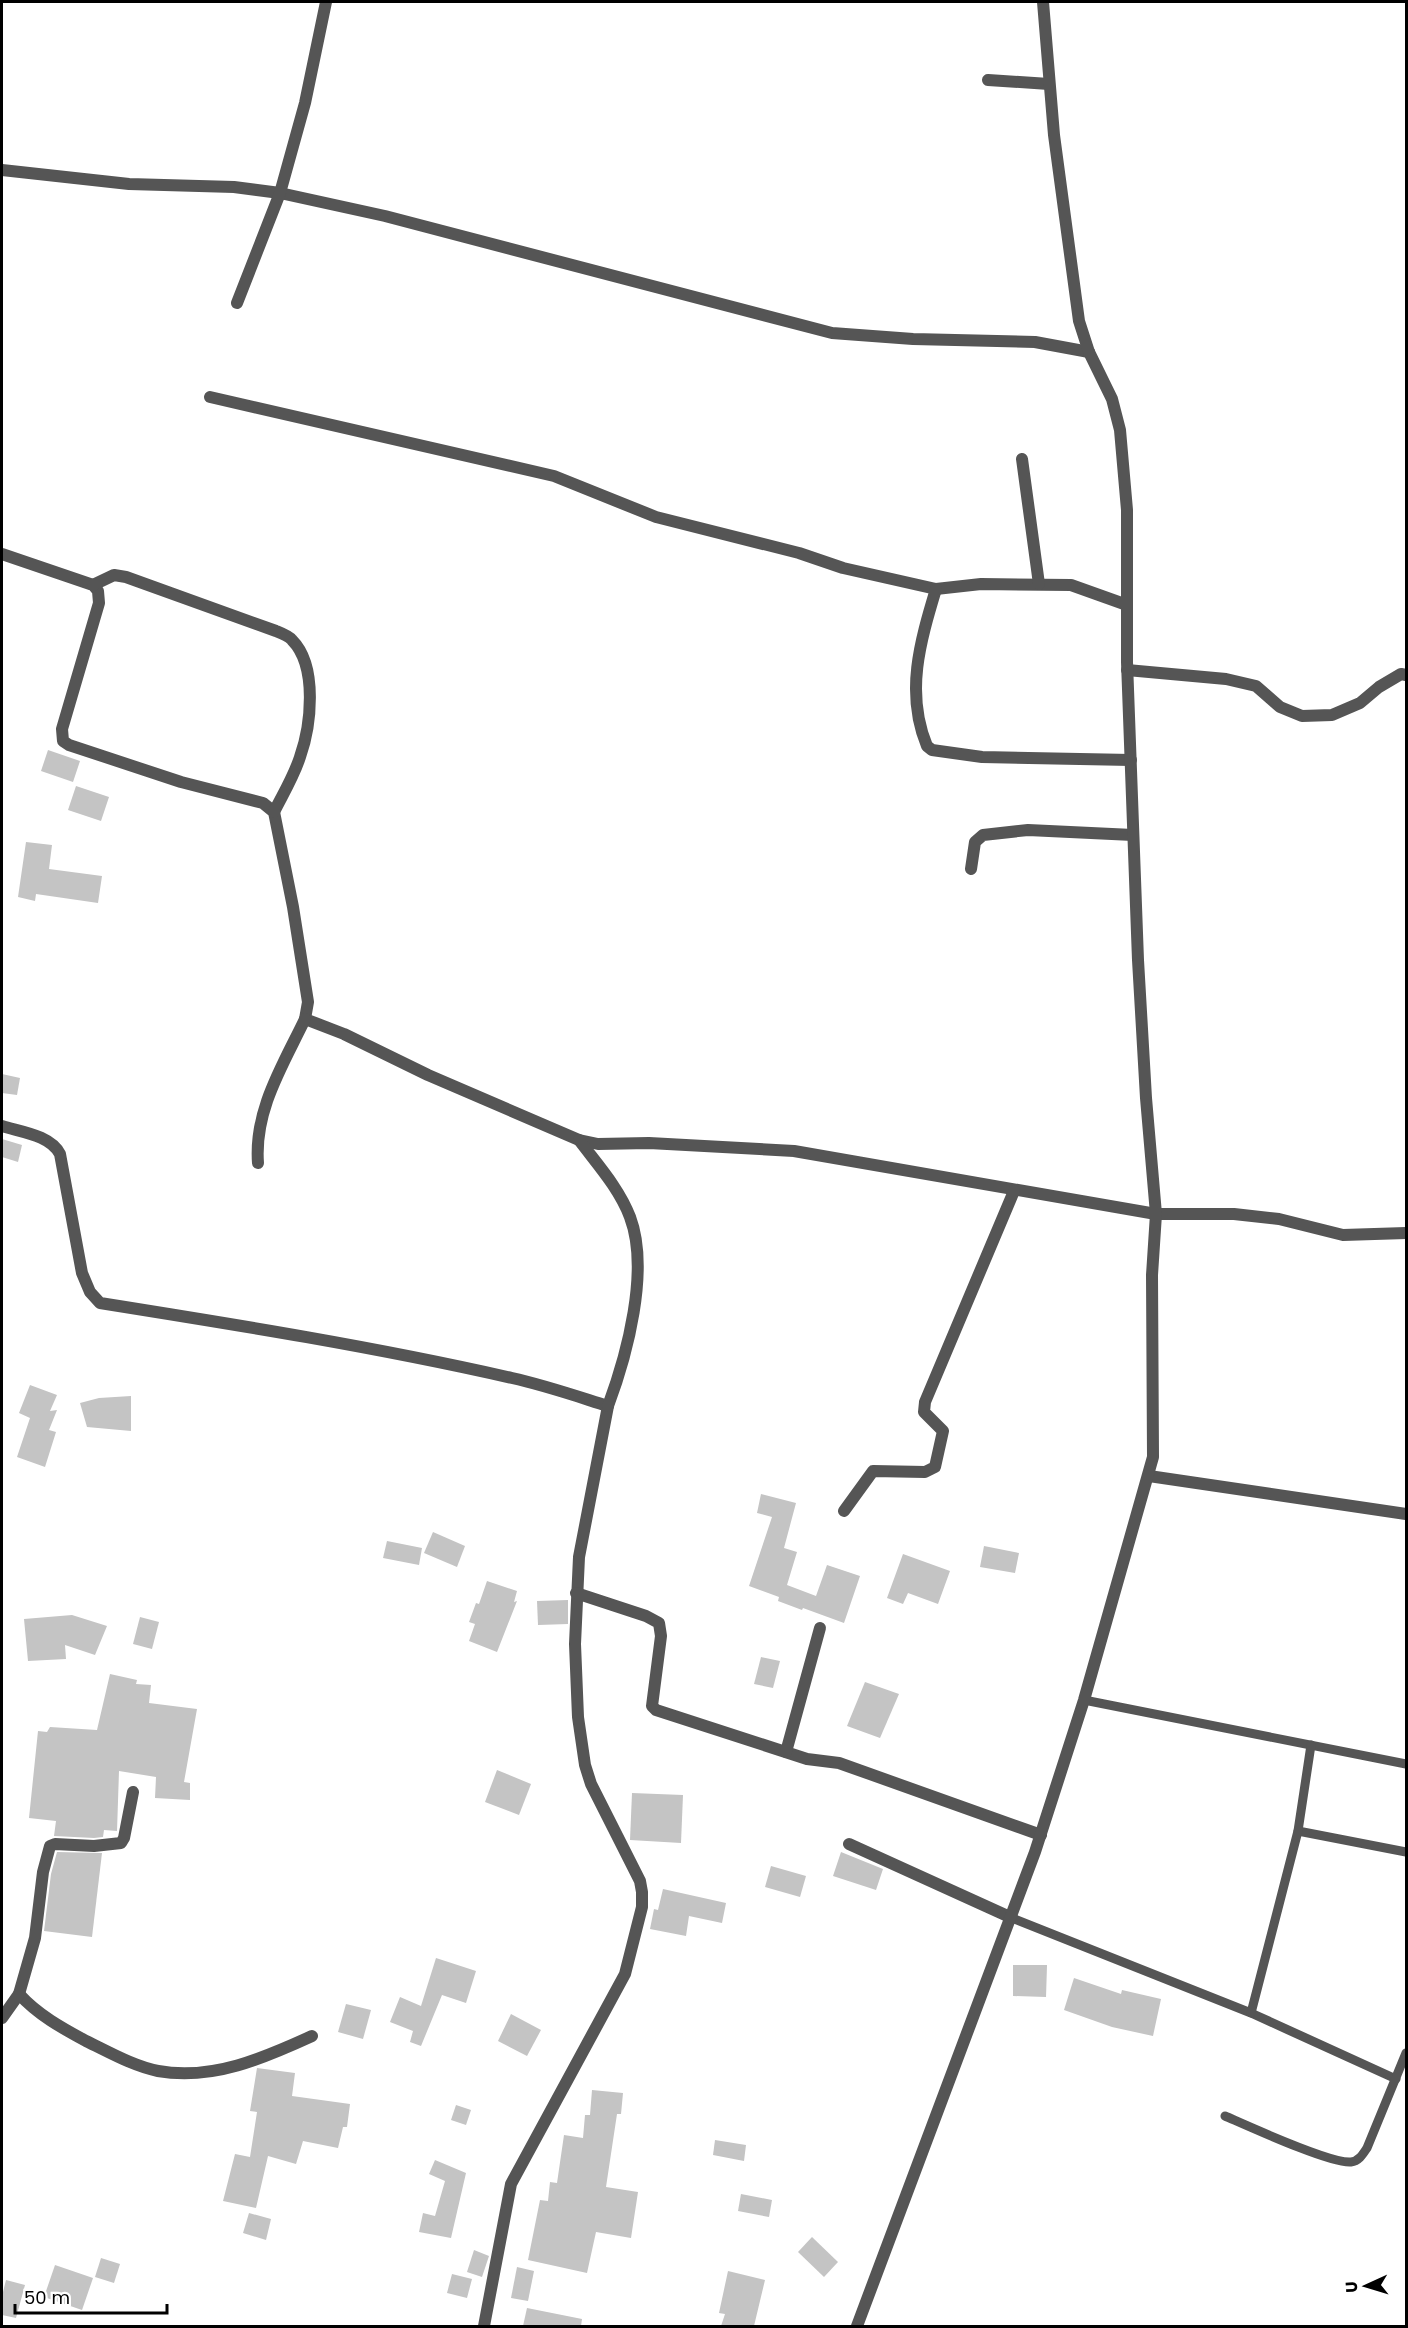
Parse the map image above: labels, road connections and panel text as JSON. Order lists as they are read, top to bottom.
{
  "scale_bar": "50 m",
  "north": "left"
}
